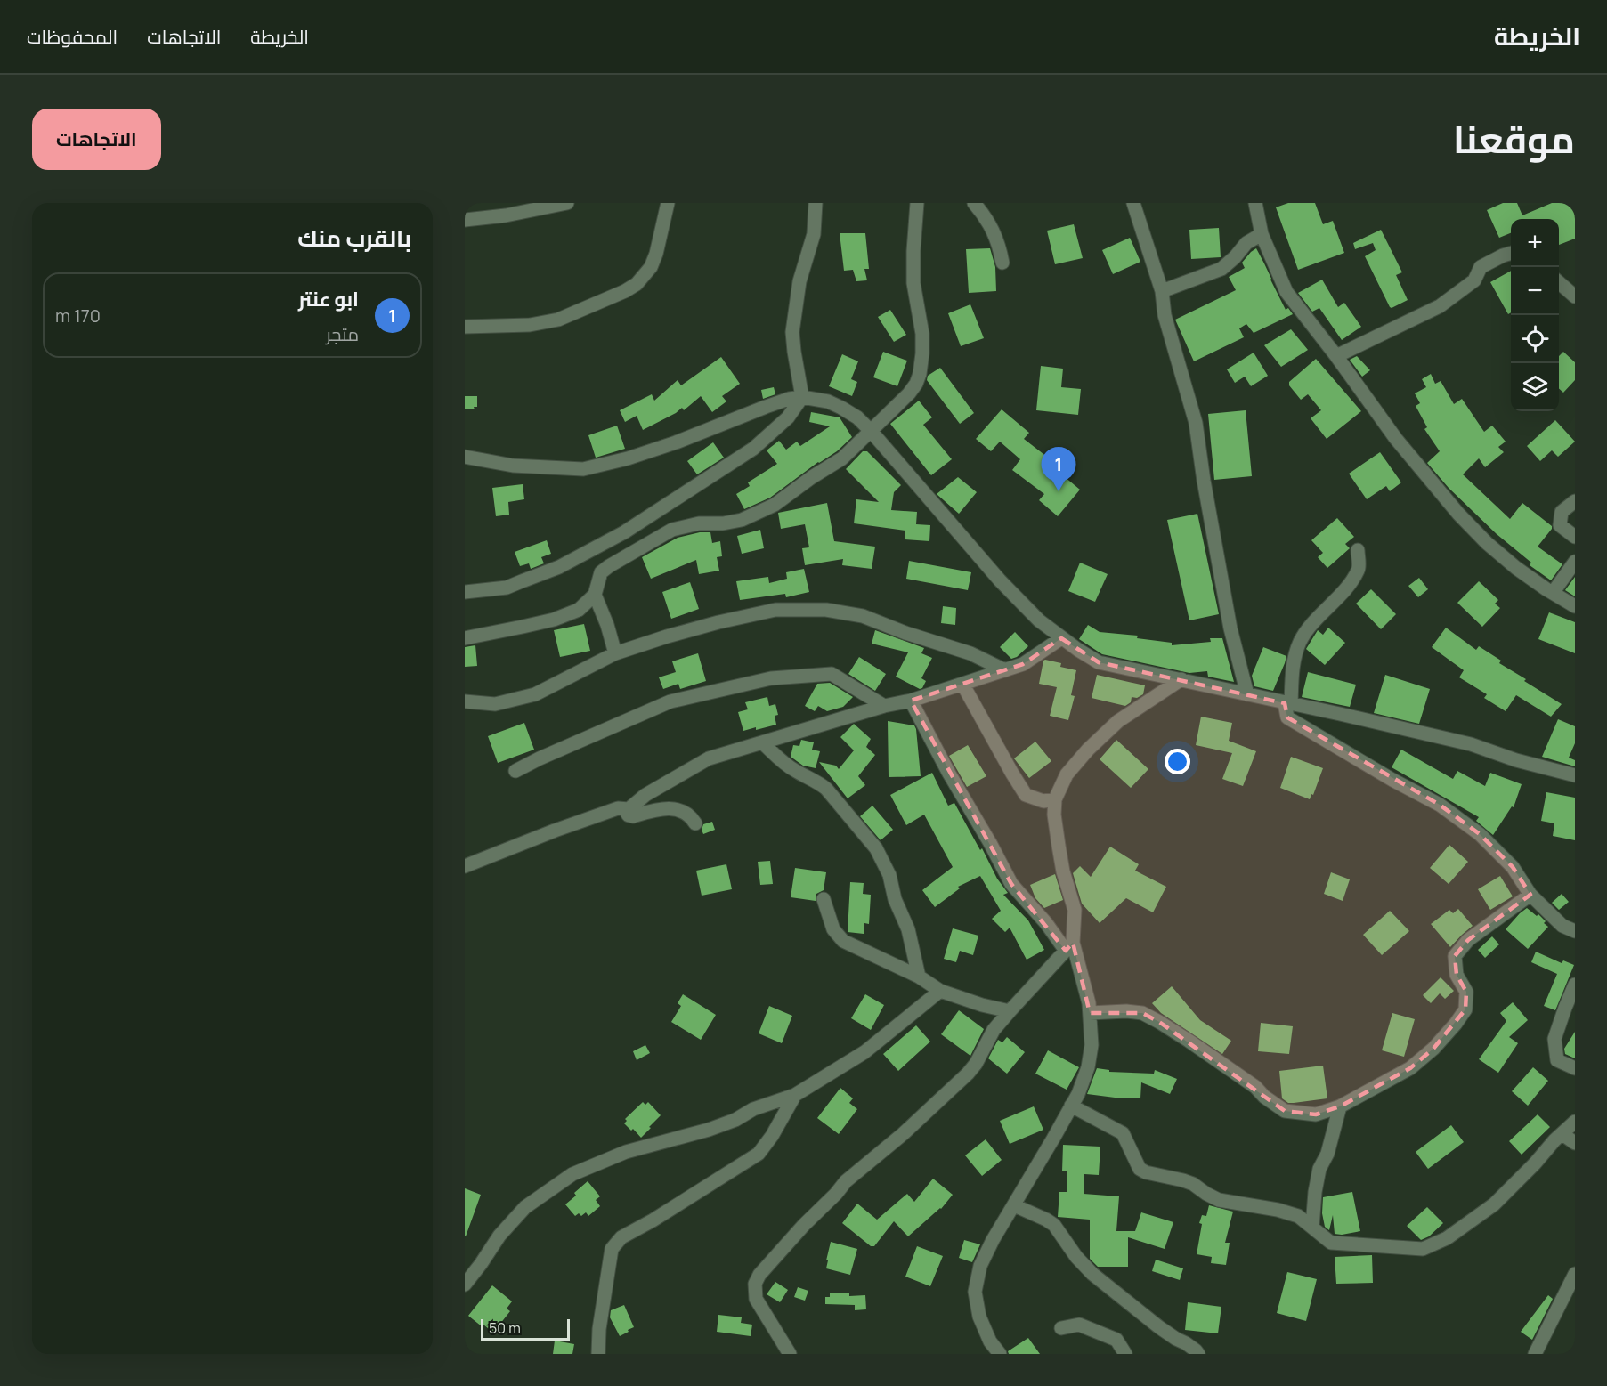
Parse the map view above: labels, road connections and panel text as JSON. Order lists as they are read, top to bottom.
{
  "scale_bar": "50 m",
  "page": {
    "header": "الخريطة",
    "nav": ["الخريطة", "الاتجاهات", "المحفوظات"],
    "title": "موقعنا",
    "buttons": "الاتجاهات",
    "heading": "بالقرب منك",
    "map_buttons": ["+", "−"],
    "list": [
      {
        "mark": "1",
        "name": "ابو عنتر",
        "note": "متجر",
        "value": "170 m"
      }
    ],
    "pins": "1",
    "scale": "50 m"
  }
}
